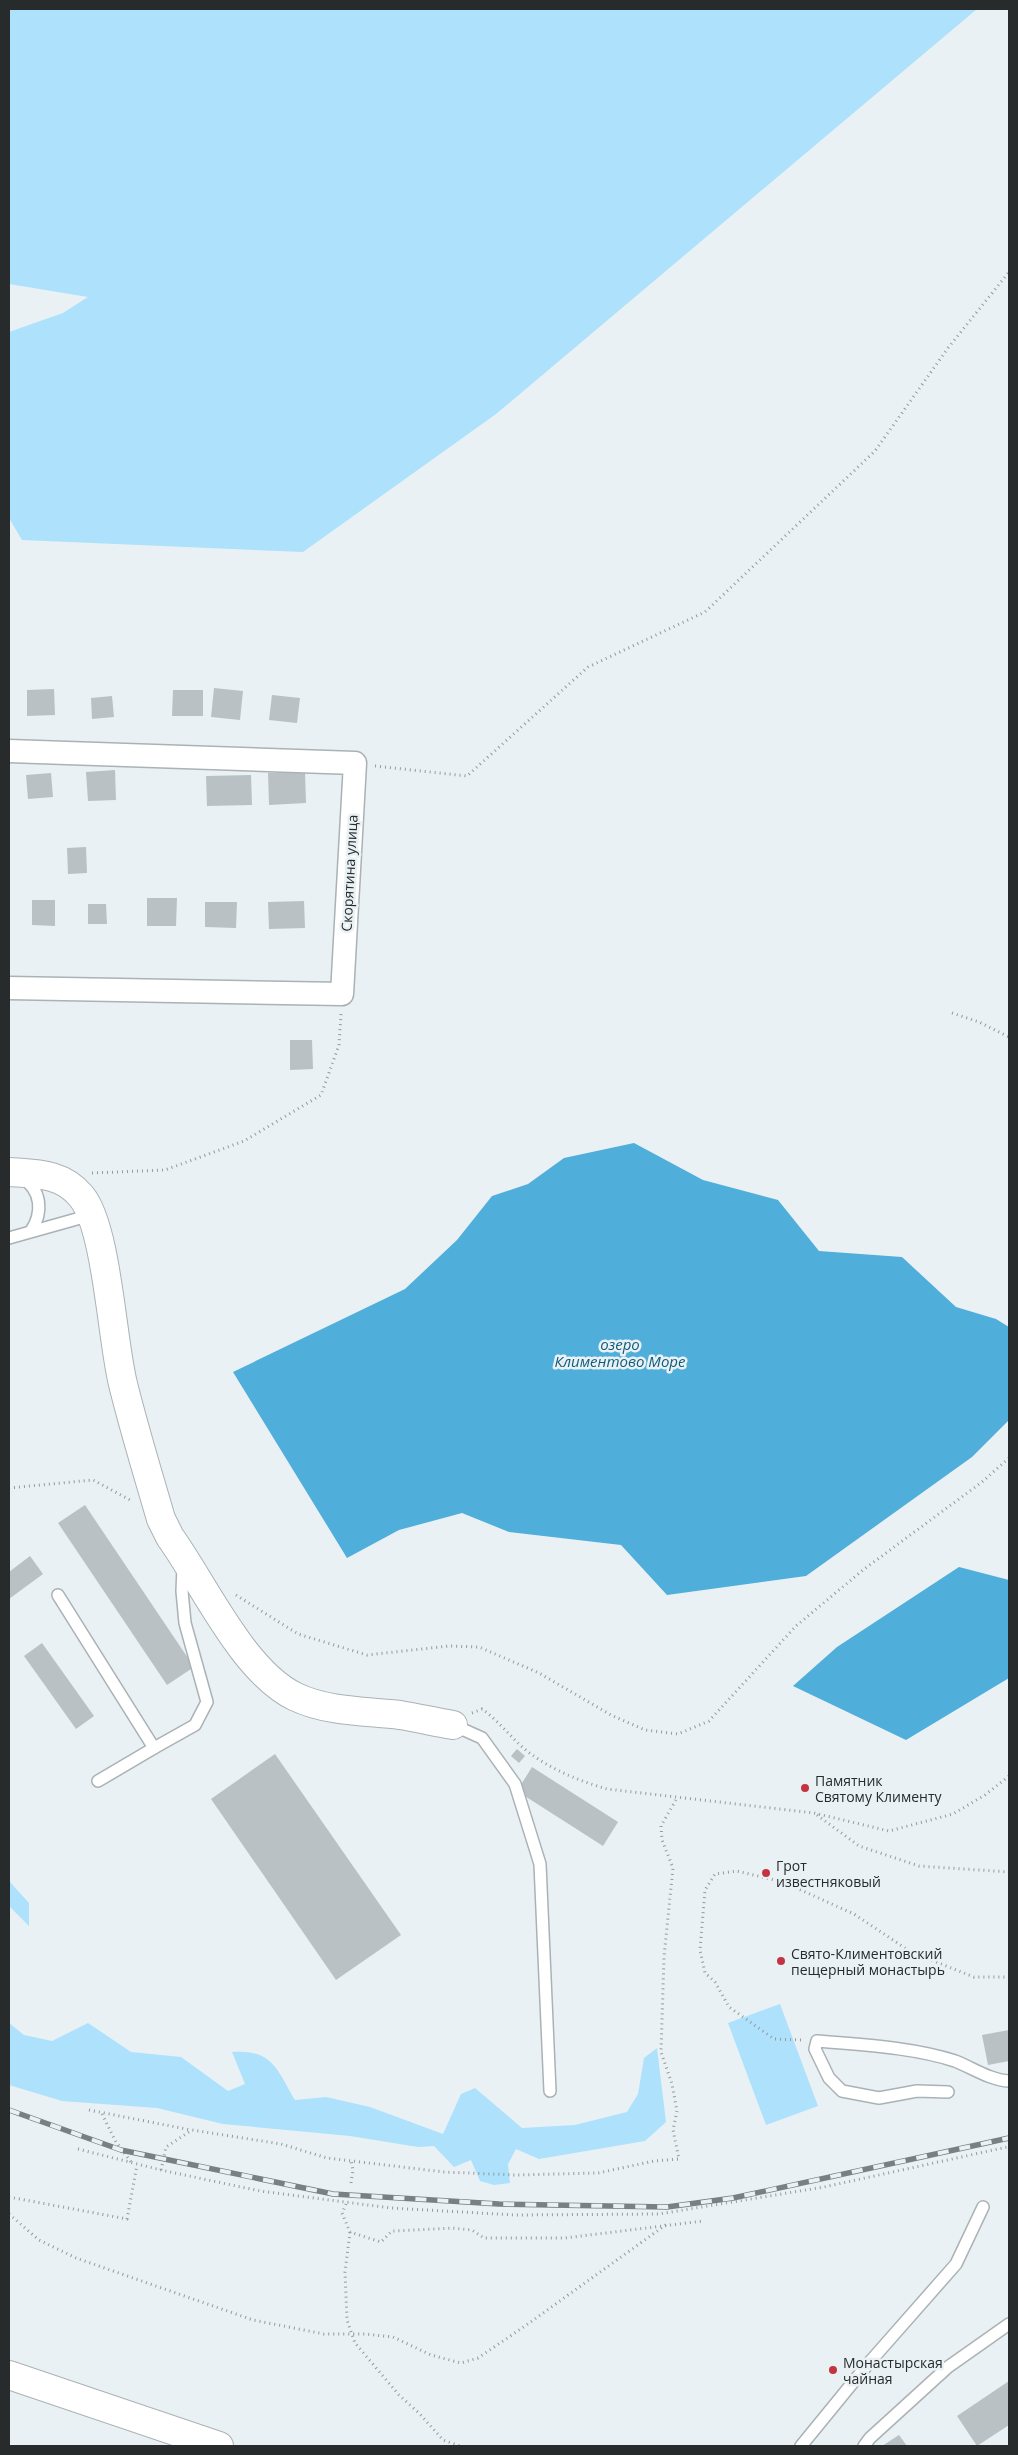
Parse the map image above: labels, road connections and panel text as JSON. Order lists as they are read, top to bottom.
{
  "streets": {
    "street": ["Скорятина улица"]
  },
  "water": ["озеро Климентово Море"],
  "places": [
    "Памятник Святому Клименту",
    "Грот известняковый",
    "Свято-Климентовский пещерный монастырь",
    "Монастырская чайная"
  ]
}
